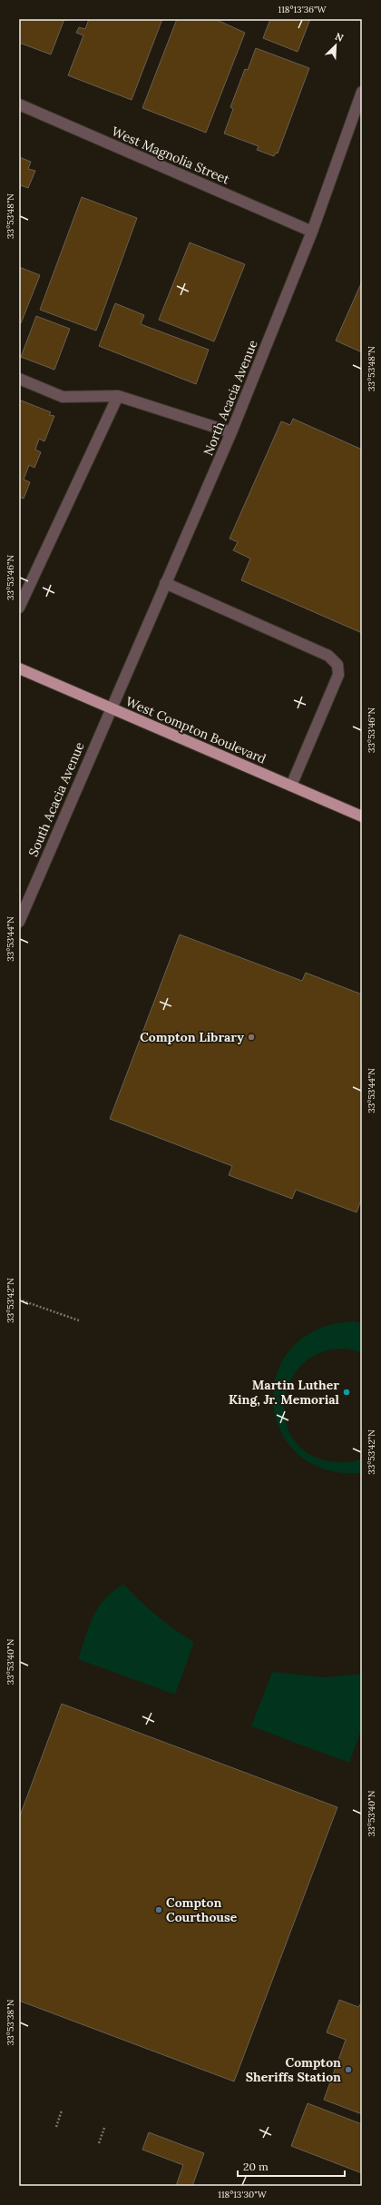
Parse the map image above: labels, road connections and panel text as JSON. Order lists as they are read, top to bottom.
{
  "streets": {
    "main road": ["West Compton Boulevard"],
    "street": ["West Magnolia Street", "North Acacia Avenue", "South Acacia Avenue"]
  },
  "crossings": [
    ["West Magnolia Street", "North Acacia Avenue"],
    ["North Acacia Avenue", "West Compton Boulevard"],
    ["North Acacia Avenue", "South Acacia Avenue"],
    ["West Compton Boulevard", "South Acacia Avenue"]
  ],
  "places": [
    "Compton Library",
    "Martin Luther King, Jr. Memorial",
    "Compton Courthouse",
    "Compton Sheriffs Station"
  ],
  "scale_bar": "20 m",
  "north": "top right",
  "coordinates": [
    "118°13'36\"W",
    "33°53'48\"N",
    "33°53'46\"N",
    "33°53'44\"N",
    "33°53'42\"N",
    "33°53'40\"N",
    "33°53'38\"N",
    "118°13'30\"W"
  ]
}
